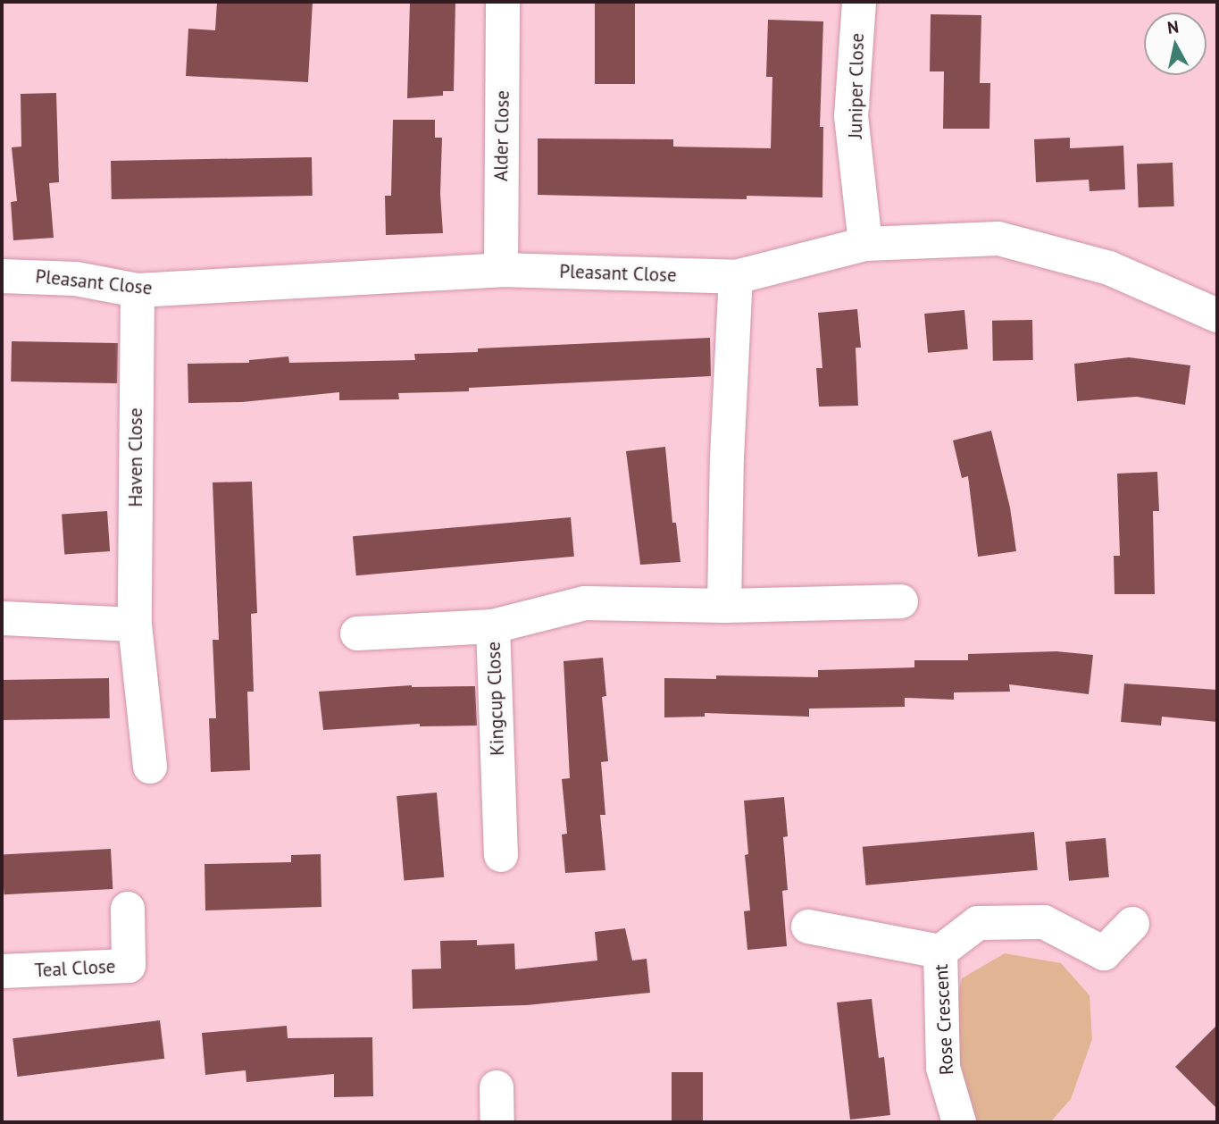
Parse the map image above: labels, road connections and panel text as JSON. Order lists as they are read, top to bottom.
{
  "streets": {
    "street": [
      "Juniper Close",
      "Alder Close",
      "Pleasant Close",
      "Haven Close",
      "Kingcup Close",
      "Teal Close",
      "Rose Crescent"
    ]
  },
  "crossings": [
    ["Juniper Close", "Pleasant Close"],
    ["Alder Close", "Pleasant Close"],
    ["Pleasant Close", "Haven Close"]
  ],
  "north": "top"
}
